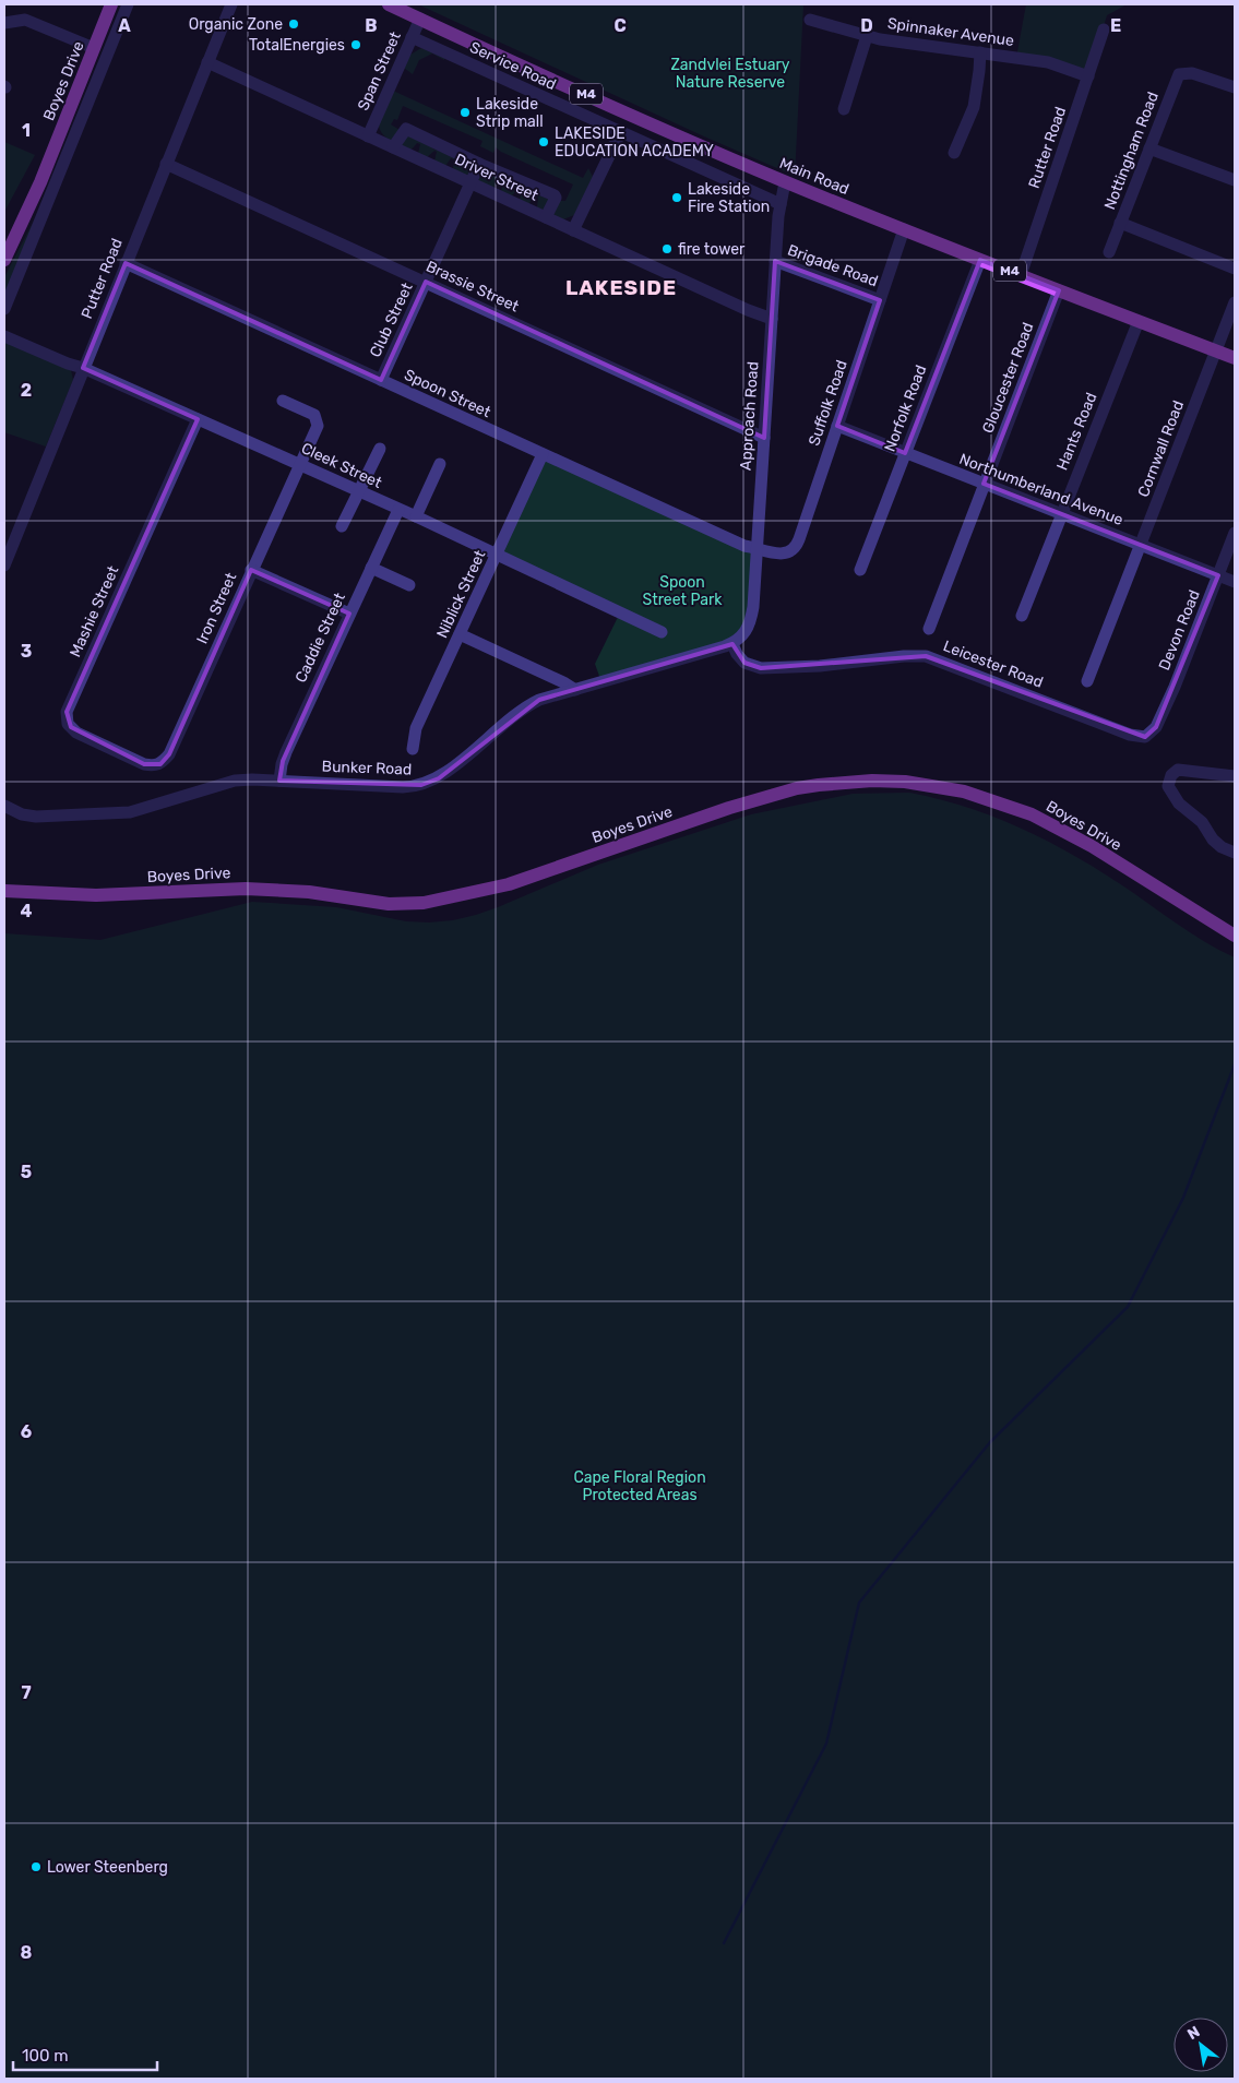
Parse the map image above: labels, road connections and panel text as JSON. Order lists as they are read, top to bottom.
{
  "streets": {
    "main road": ["Boyes Drive", "M4", "Main Road"],
    "street": [
      "Spinnaker Avenue",
      "Service Road",
      "Span Street",
      "Rutter Road",
      "Nottingham Road",
      "Driver Street",
      "Brigade Road",
      "Putter Road",
      "Brassie Street",
      "Club Street",
      "Gloucester Road",
      "Spoon Street",
      "Suffolk Road",
      "Norfolk Road",
      "Approach Road",
      "Hants Road",
      "Cornwall Road",
      "Cleek Street",
      "Northumberland Avenue",
      "Niblick Street",
      "Iron Street",
      "Mashie Street",
      "Devon Road",
      "Caddie Street",
      "Leicester Road",
      "Bunker Road"
    ]
  },
  "crossings": [
    ["Spinnaker Avenue", "Rutter Road"],
    ["Service Road", "Span Street"],
    ["Service Road", "Approach Road"],
    ["Span Street", "Main Road"],
    ["Span Street", "Driver Street"],
    ["Rutter Road", "Main Road"],
    ["Main Road", "Gloucester Road"],
    ["Main Road", "Suffolk Road"],
    ["Main Road", "Norfolk Road"],
    ["Main Road", "Approach Road"],
    ["Main Road", "Hants Road"],
    ["Main Road", "Cornwall Road"],
    ["Driver Street", "Putter Road"],
    ["Driver Street", "Club Street"],
    ["Driver Street", "Approach Road"],
    ["Brigade Road", "Suffolk Road"],
    ["Brigade Road", "Approach Road"],
    ["Putter Road", "Brassie Street"],
    ["Putter Road", "Spoon Street"],
    ["Putter Road", "Cleek Street"],
    ["Brassie Street", "Club Street"],
    ["Brassie Street", "Approach Road"],
    ["Club Street", "Spoon Street"],
    ["Gloucester Road", "Northumberland Avenue"],
    ["Spoon Street", "Suffolk Road"],
    ["Spoon Street", "Approach Road"],
    ["Spoon Street", "Niblick Street"],
    ["Suffolk Road", "Approach Road"],
    ["Suffolk Road", "Northumberland Avenue"],
    ["Norfolk Road", "Northumberland Avenue"],
    ["Approach Road", "Leicester Road"],
    ["Approach Road", "Bunker Road"],
    ["Hants Road", "Northumberland Avenue"],
    ["Cornwall Road", "Northumberland Avenue"],
    ["Cleek Street", "Niblick Street"],
    ["Cleek Street", "Iron Street"],
    ["Cleek Street", "Mashie Street"],
    ["Cleek Street", "Caddie Street"],
    ["Northumberland Avenue", "Devon Road"],
    ["Iron Street", "Mashie Street"],
    ["Devon Road", "Leicester Road"],
    ["Caddie Street", "Bunker Road"],
    ["Leicester Road", "Bunker Road"]
  ],
  "districts": ["LAKESIDE"],
  "parks": ["Zandvlei Estuary Nature Reserve", "Spoon Street Park", "Cape Floral Region Protected Areas"],
  "places": [
    "Organic Zone",
    "TotalEnergies",
    "Lakeside Strip mall",
    "LAKESIDE EDUCATION ACADEMY",
    "Lakeside Fire Station",
    "fire tower",
    "Lower Steenberg"
  ],
  "scale_bar": "100 m",
  "north": "top left",
  "grid": {
    "columns": [
      "A",
      "B",
      "C",
      "D",
      "E"
    ],
    "rows": [
      "1",
      "2",
      "3",
      "4",
      "5",
      "6",
      "7",
      "8"
    ]
  }
}
